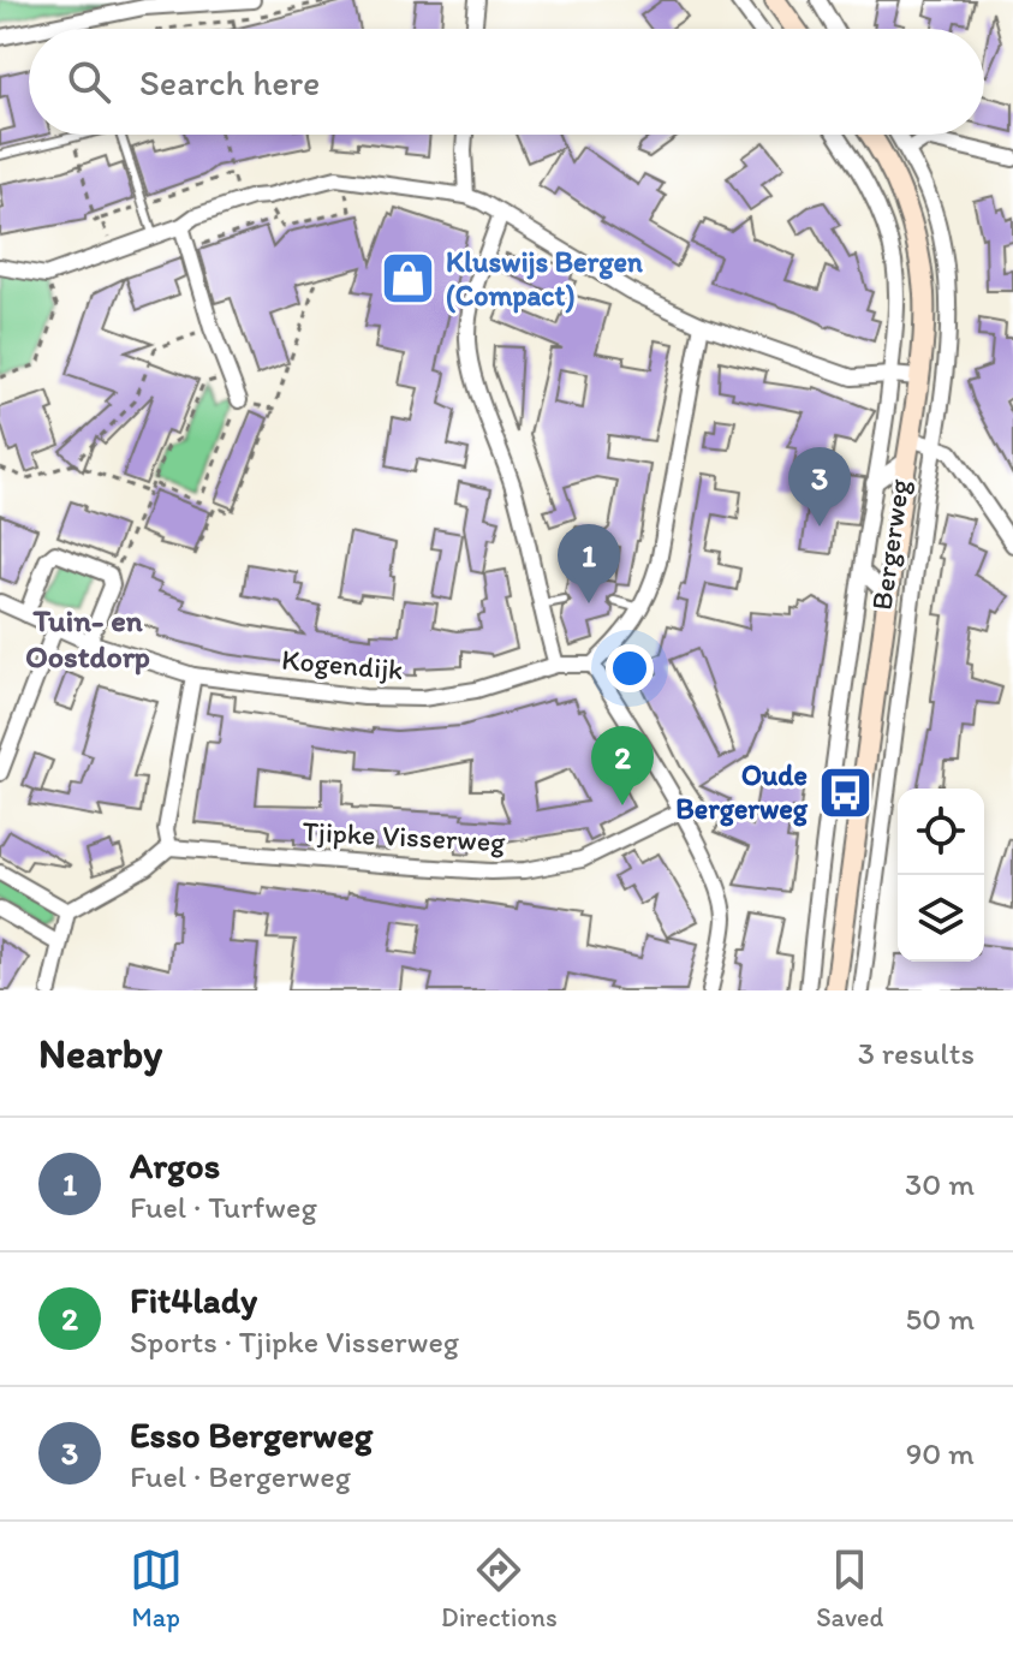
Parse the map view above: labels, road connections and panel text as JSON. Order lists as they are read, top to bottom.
{
  "streets": {
    "main road": ["Bergerweg"],
    "street": ["Kogendijk", "Tjipke Visserweg"]
  },
  "districts": ["Tuin- en Oostdorp"],
  "places": {
    "shop": ["Kluswijs Bergen (Compact)"],
    "bus stop": ["Oude Bergerweg"]
  },
  "page": {
    "search": "Search here",
    "pins": ["3", "1", "2"],
    "heading": ["Nearby", "3 results"],
    "list": [
      {
        "mark": "1",
        "name": "Argos",
        "note": "Fuel · Turfweg",
        "value": "30 m"
      },
      {
        "mark": "2",
        "name": "Fit4lady",
        "note": "Sports · Tjipke Visserweg",
        "value": "50 m"
      },
      {
        "mark": "3",
        "name": "Esso Bergerweg",
        "note": "Fuel · Bergerweg",
        "value": "90 m"
      }
    ],
    "nav": ["Map", "Directions", "Saved"]
  }
}
